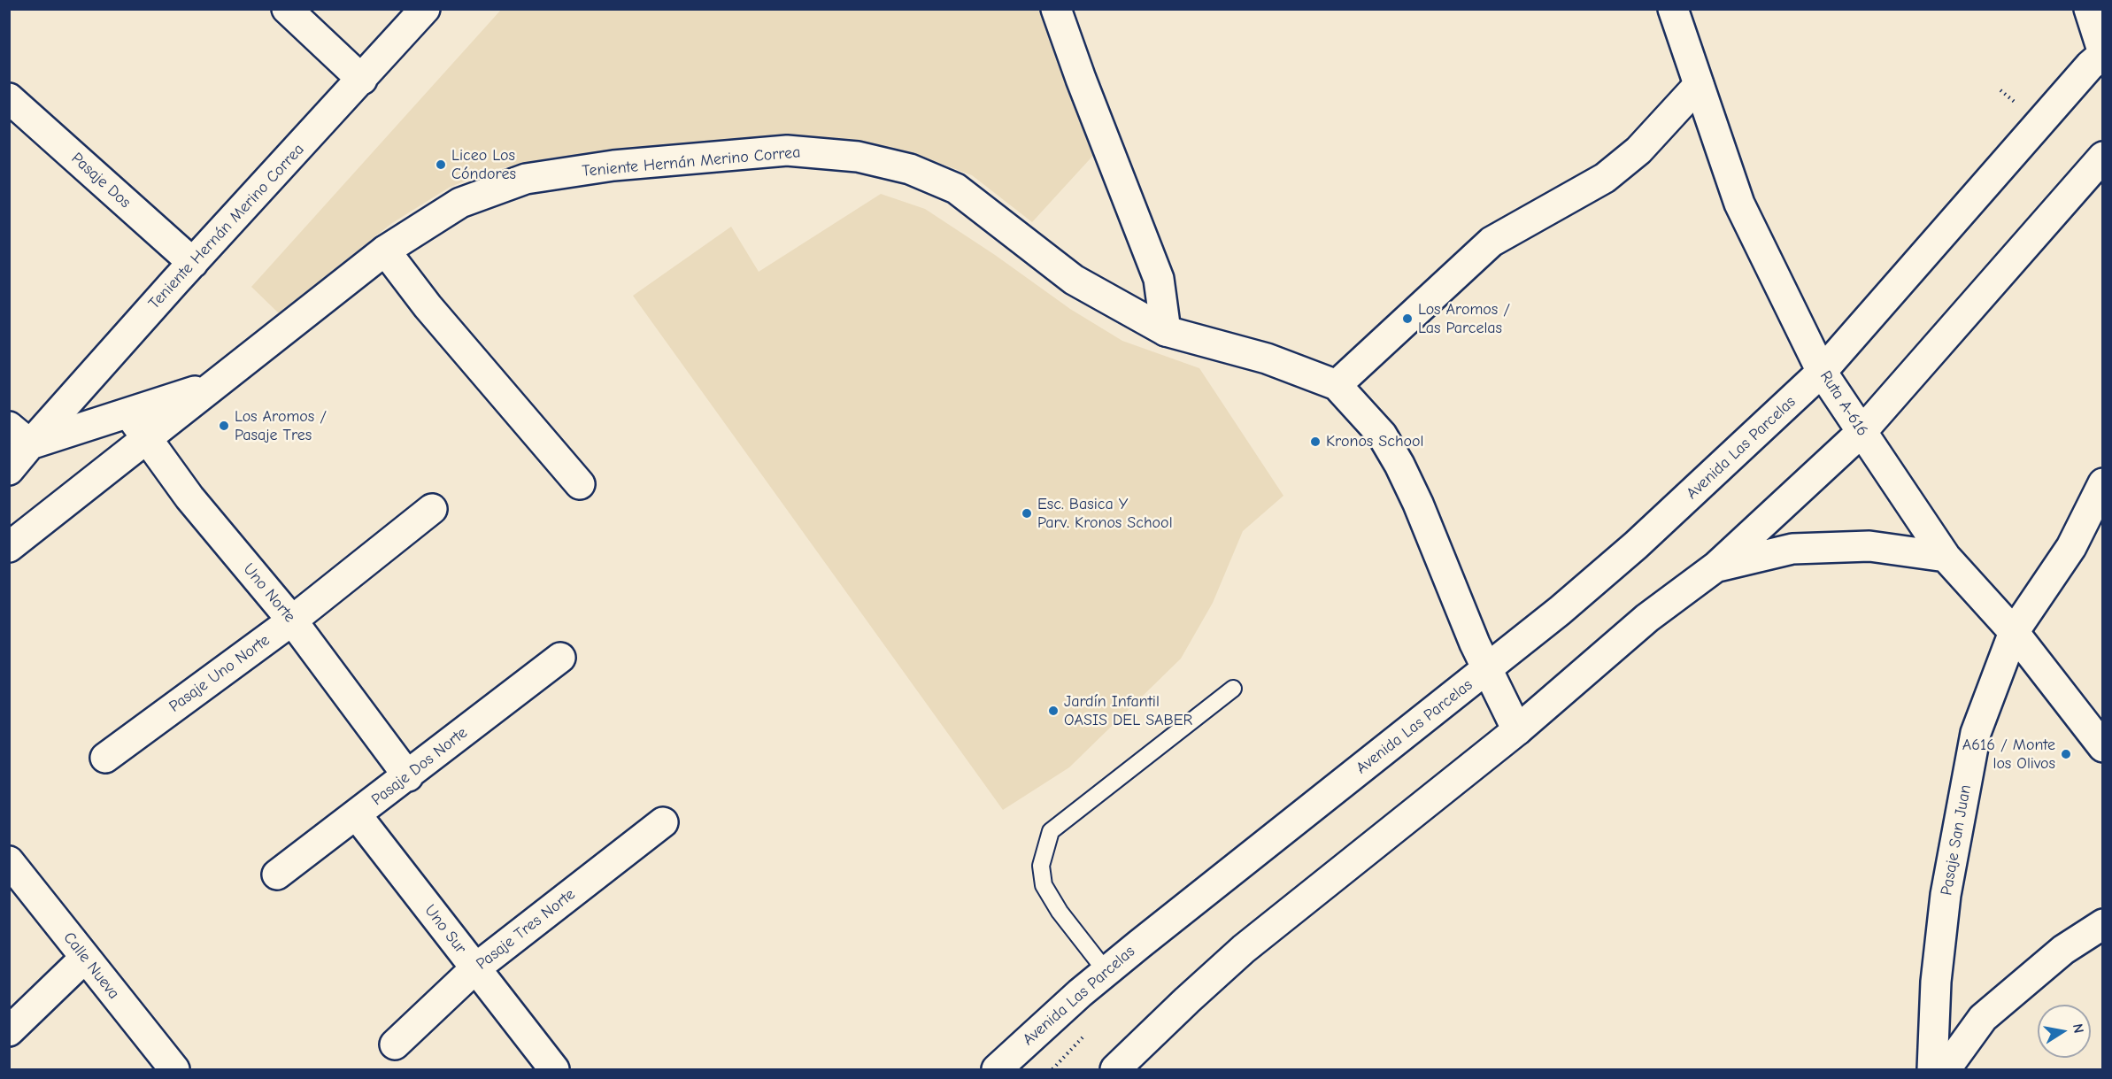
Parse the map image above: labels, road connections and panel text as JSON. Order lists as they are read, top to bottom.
{
  "streets": {
    "street": [
      "Teniente Hernán Merino Correa",
      "Pasaje Dos",
      "Ruta A-616",
      "Avenida Las Parcelas",
      "Uno Norte",
      "Pasaje Uno Norte",
      "Pasaje Dos Norte",
      "Pasaje San Juan",
      "Uno Sur",
      "Pasaje Tres Norte",
      "Calle Nueva"
    ]
  },
  "crossings": [
    ["Teniente Hernán Merino Correa", "Pasaje Dos"],
    ["Teniente Hernán Merino Correa", "Uno Norte"],
    ["Ruta A-616", "Avenida Las Parcelas"],
    ["Ruta A-616", "Pasaje San Juan"],
    ["Uno Norte", "Pasaje Uno Norte"],
    ["Uno Norte", "Pasaje Dos Norte"],
    ["Pasaje Dos Norte", "Uno Sur"],
    ["Uno Sur", "Pasaje Tres Norte"]
  ],
  "places": [
    "Liceo Los Cóndores",
    "Los Aromos / Las Parcelas",
    "Los Aromos / Pasaje Tres",
    "Kronos School",
    "Esc. Basica Y Parv. Kronos School",
    "Jardín Infantil OASIS DEL SABER",
    "A616 / Monte los Olivos"
  ],
  "north": "right"
}
